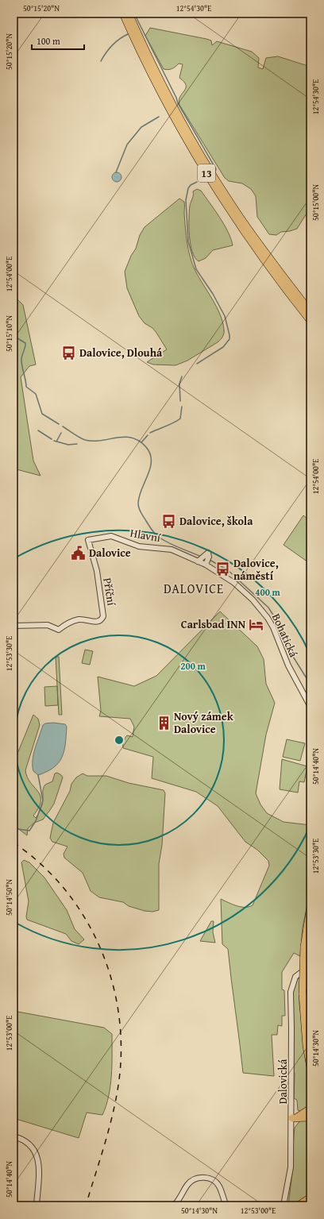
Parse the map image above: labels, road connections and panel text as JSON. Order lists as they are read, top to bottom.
{
  "streets": {
    "highway": ["13"],
    "street": [
      "Hlavní",
      "Příční",
      "Bohatická",
      "Dalovická"
    ]
  },
  "crossings": [
    ["Hlavní", "Příční"],
    ["Hlavní", "Bohatická"]
  ],
  "districts": ["DALOVICE"],
  "places": {
    "bus stop": ["Dalovice, Dlouhá", "Dalovice, škola", "Dalovice, náměstí"],
    "public building": ["Dalovice"],
    "hotel": ["Carlsbad INN"],
    "building": ["Nový zámek Dalovice"]
  },
  "scale_bar": "100 m",
  "coordinates": [
    "50°15'20\"N",
    "12°54'30\"E",
    "50°15'00\"N",
    "12°54'00\"E",
    "50°15'10\"N",
    "12°53'30\"E",
    "50°14'40\"N",
    "50°14'50\"N",
    "12°53'00\"E",
    "50°14'30\"N"
  ],
  "rings": ["400 m", "200 m"]
}
